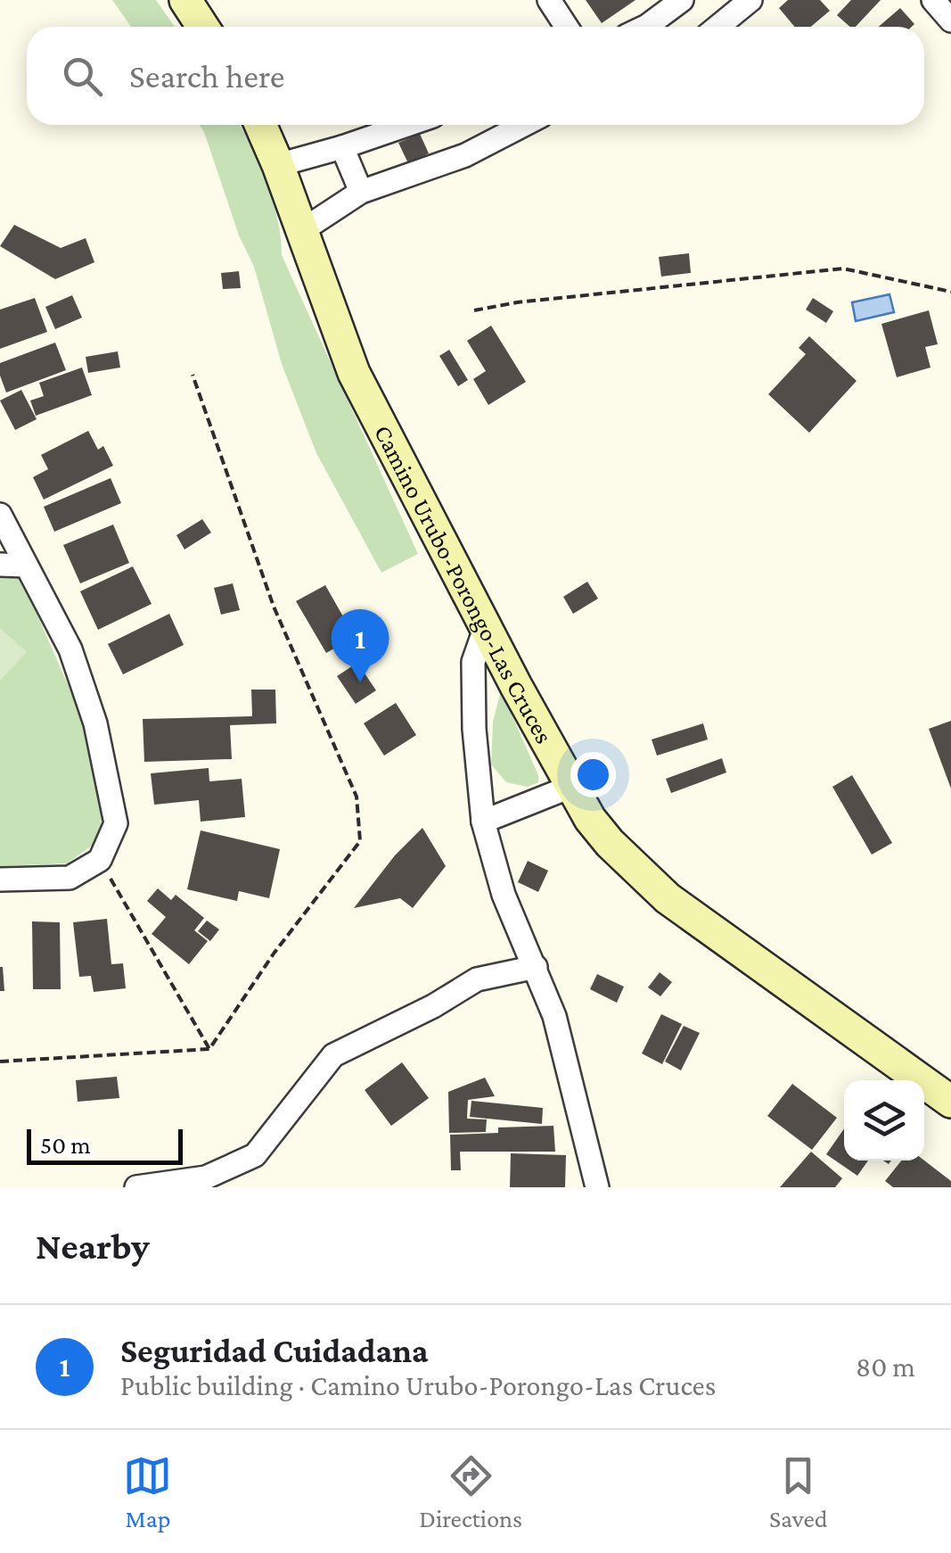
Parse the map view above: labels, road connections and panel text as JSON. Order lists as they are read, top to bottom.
{
  "streets": {
    "main road": ["Camino Urubo-Porongo-Las Cruces"]
  },
  "scale_bar": "50 m",
  "page": {
    "search": "Search here",
    "pins": "1",
    "scale": "50 m",
    "heading": "Nearby",
    "list": [
      {
        "mark": "1",
        "name": "Seguridad Cuidadana",
        "note": "Public building · Camino Urubo-Porongo-Las Cruces",
        "value": "80 m"
      }
    ],
    "nav": ["Map", "Directions", "Saved"]
  }
}
